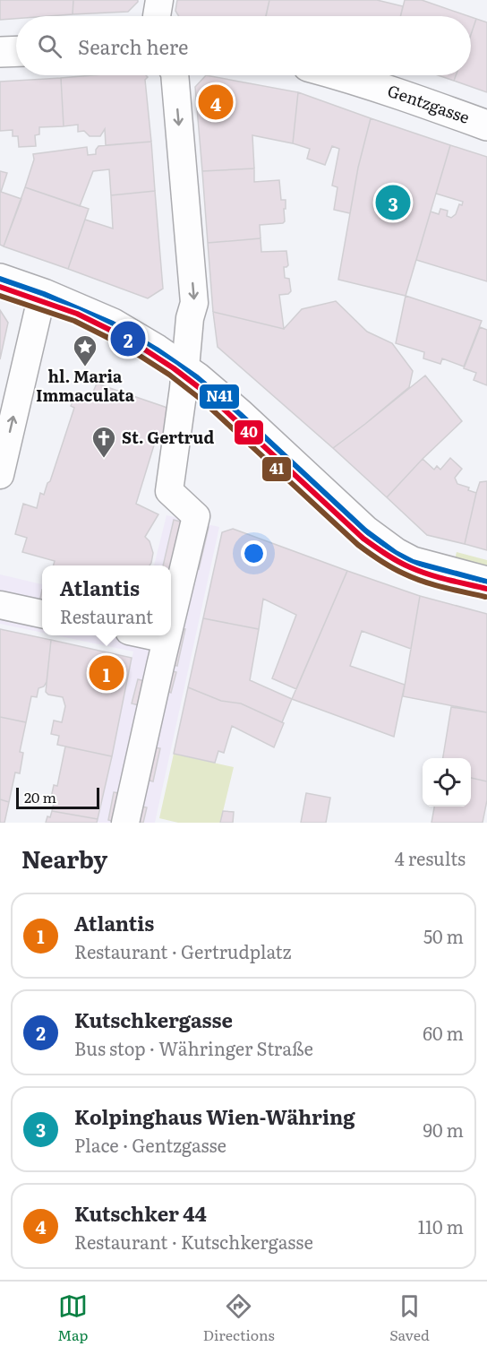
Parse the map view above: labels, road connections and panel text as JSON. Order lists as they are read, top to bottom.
{
  "streets": {
    "main road": ["Gentzgasse"]
  },
  "places": {
    "place": ["hl. Maria Immaculata"],
    "church": ["St. Gertrud"]
  },
  "lines": ["transit line N41", "transit line 40", "transit line 41"],
  "scale_bar": "20 m",
  "page": {
    "search": "Search here",
    "pins": [
      "4",
      "3",
      "2",
      "1"
    ],
    "popup": ["Atlantis", "Restaurant"],
    "scale": "20 m",
    "heading": ["Nearby", "4 results"],
    "list": [
      {
        "mark": "1",
        "name": "Atlantis",
        "note": "Restaurant · Gertrudplatz",
        "value": "50 m"
      },
      {
        "mark": "2",
        "name": "Kutschkergasse",
        "note": "Bus stop · Währinger Straße",
        "value": "60 m"
      },
      {
        "mark": "3",
        "name": "Kolpinghaus Wien-Währing",
        "note": "Place · Gentzgasse",
        "value": "90 m"
      },
      {
        "mark": "4",
        "name": "Kutschker 44",
        "note": "Restaurant · Kutschkergasse",
        "value": "110 m"
      }
    ],
    "nav": ["Map", "Directions", "Saved"]
  }
}
